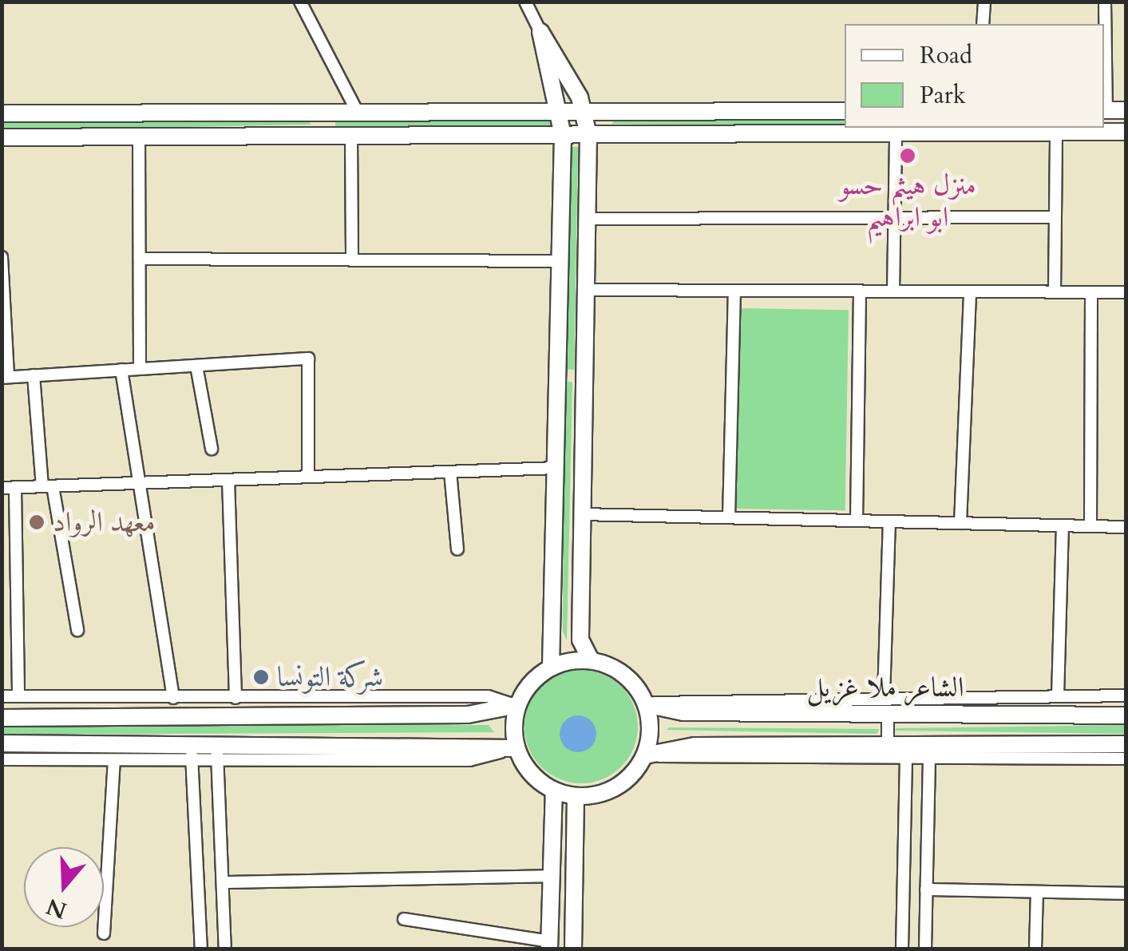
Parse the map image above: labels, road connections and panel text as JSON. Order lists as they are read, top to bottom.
{
  "streets": {
    "main road": ["الشاعر ملا غزيل"]
  },
  "places": ["منزل هيثم حسو ابو ابراهيم", "معهد الرواد", "شركة التونسا"],
  "legend": ["Road", "Park"],
  "north": "bottom"
}
